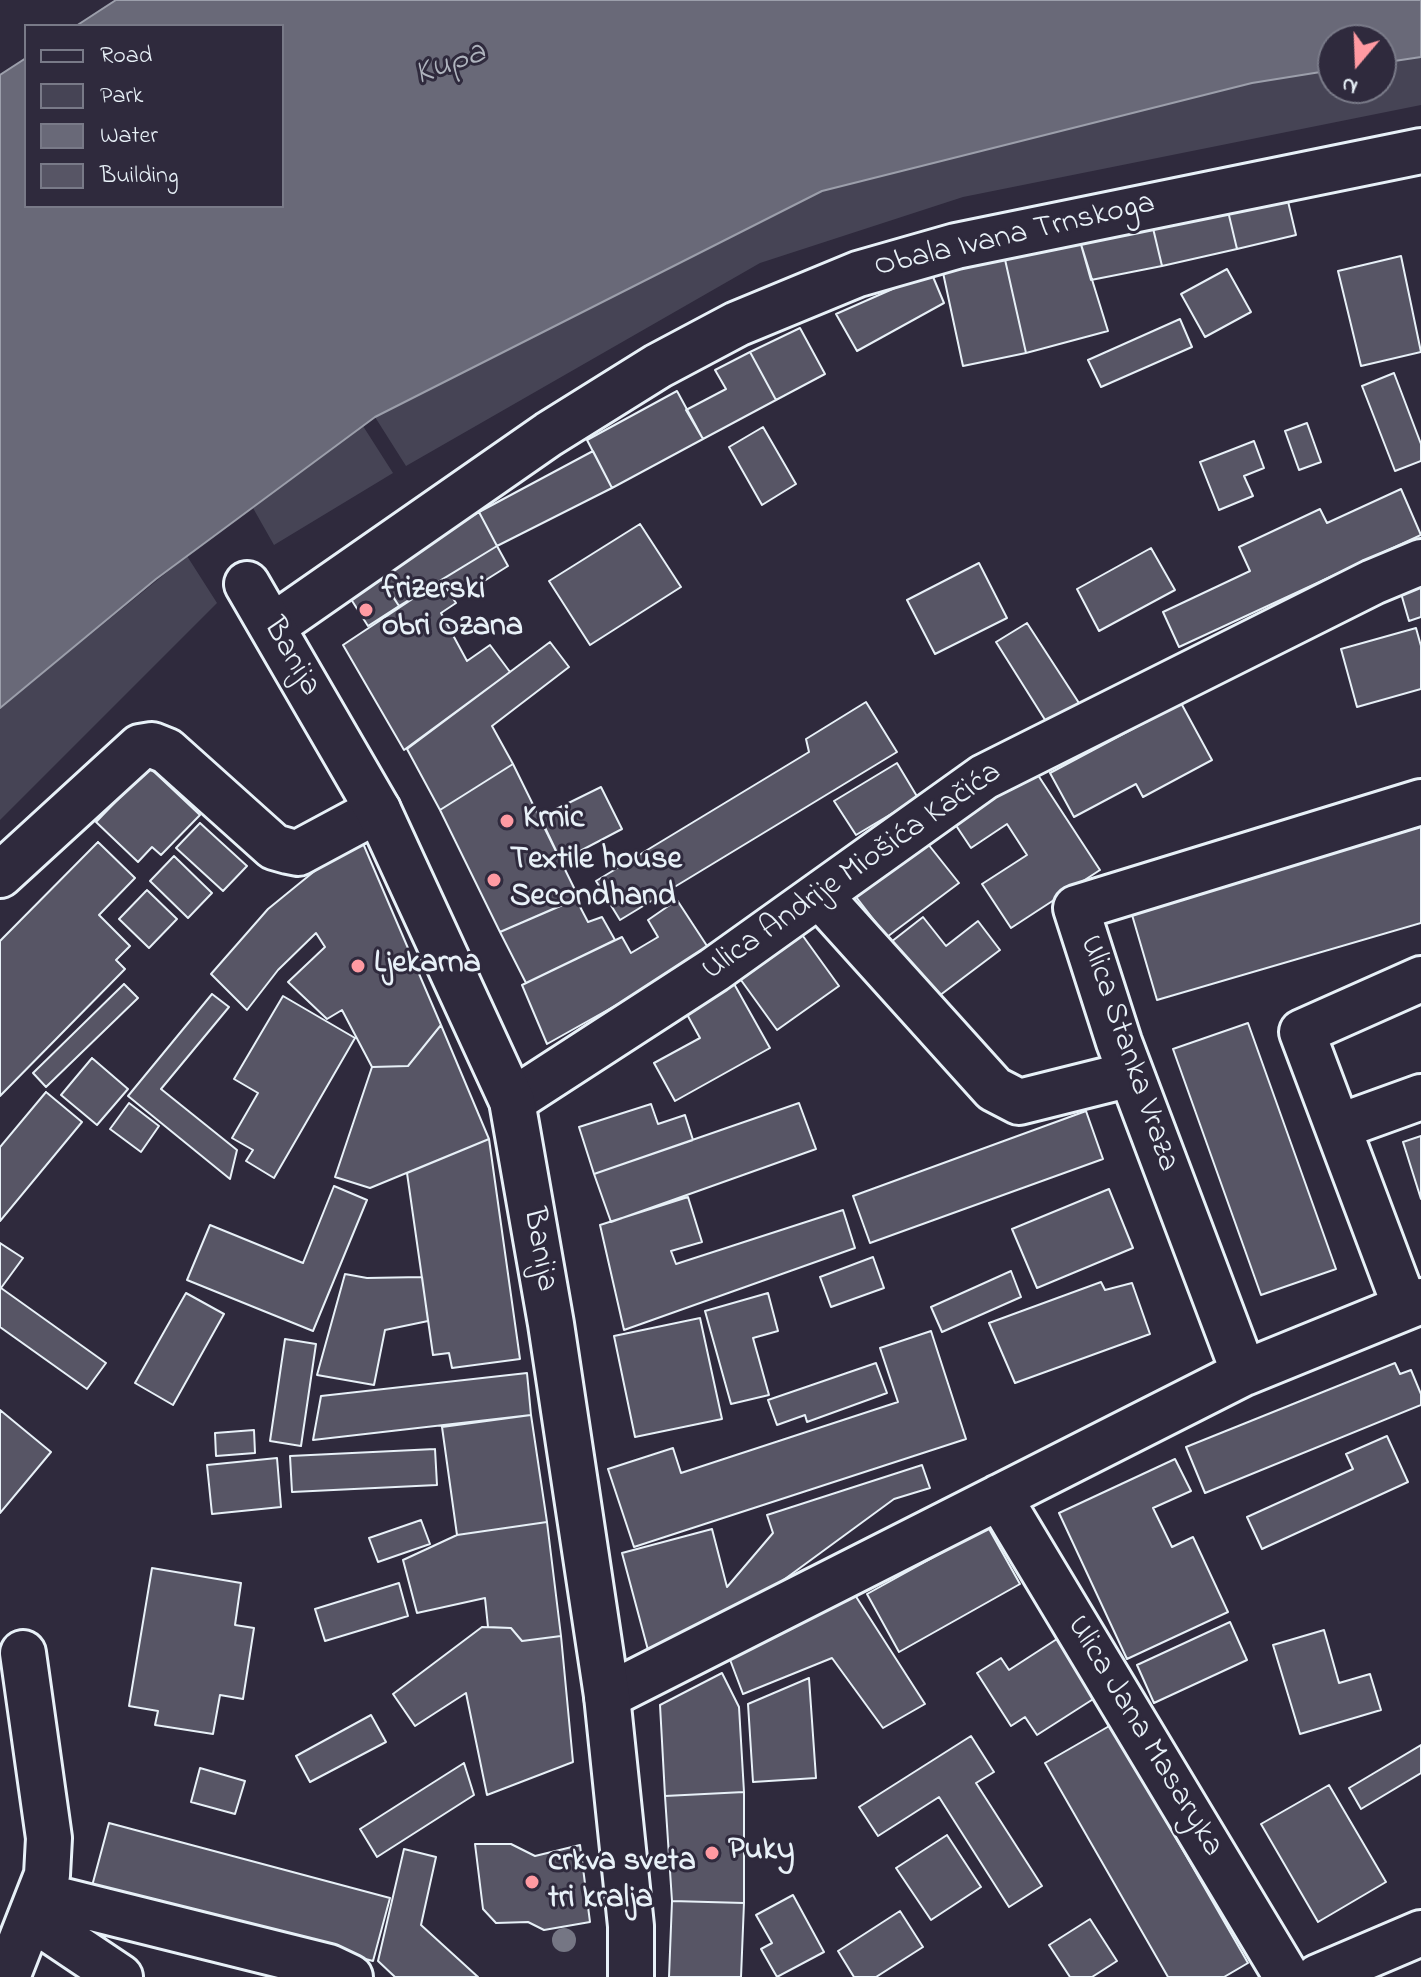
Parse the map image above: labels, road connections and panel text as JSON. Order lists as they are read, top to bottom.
{
  "streets": {
    "street": [
      "Obala Ivana Trnskoga",
      "Banija",
      "Ulica Andrije Miošića Kačića",
      "Ulica Stanka Vraza",
      "Ulica Jana Masaryka"
    ]
  },
  "crossings": [
    ["Obala Ivana Trnskoga", "Banija"],
    ["Banija", "Ulica Andrije Miošića Kačića"]
  ],
  "water": ["Kupa"],
  "places": [
    "frizerski obri Ozana",
    "Krnic",
    "Textile house Secondhand",
    "Ljekarna",
    "Puky",
    "crkva sveta tri kralja"
  ],
  "legend": [
    "Road",
    "Park",
    "Water",
    "Building"
  ],
  "north": "bottom"
}
